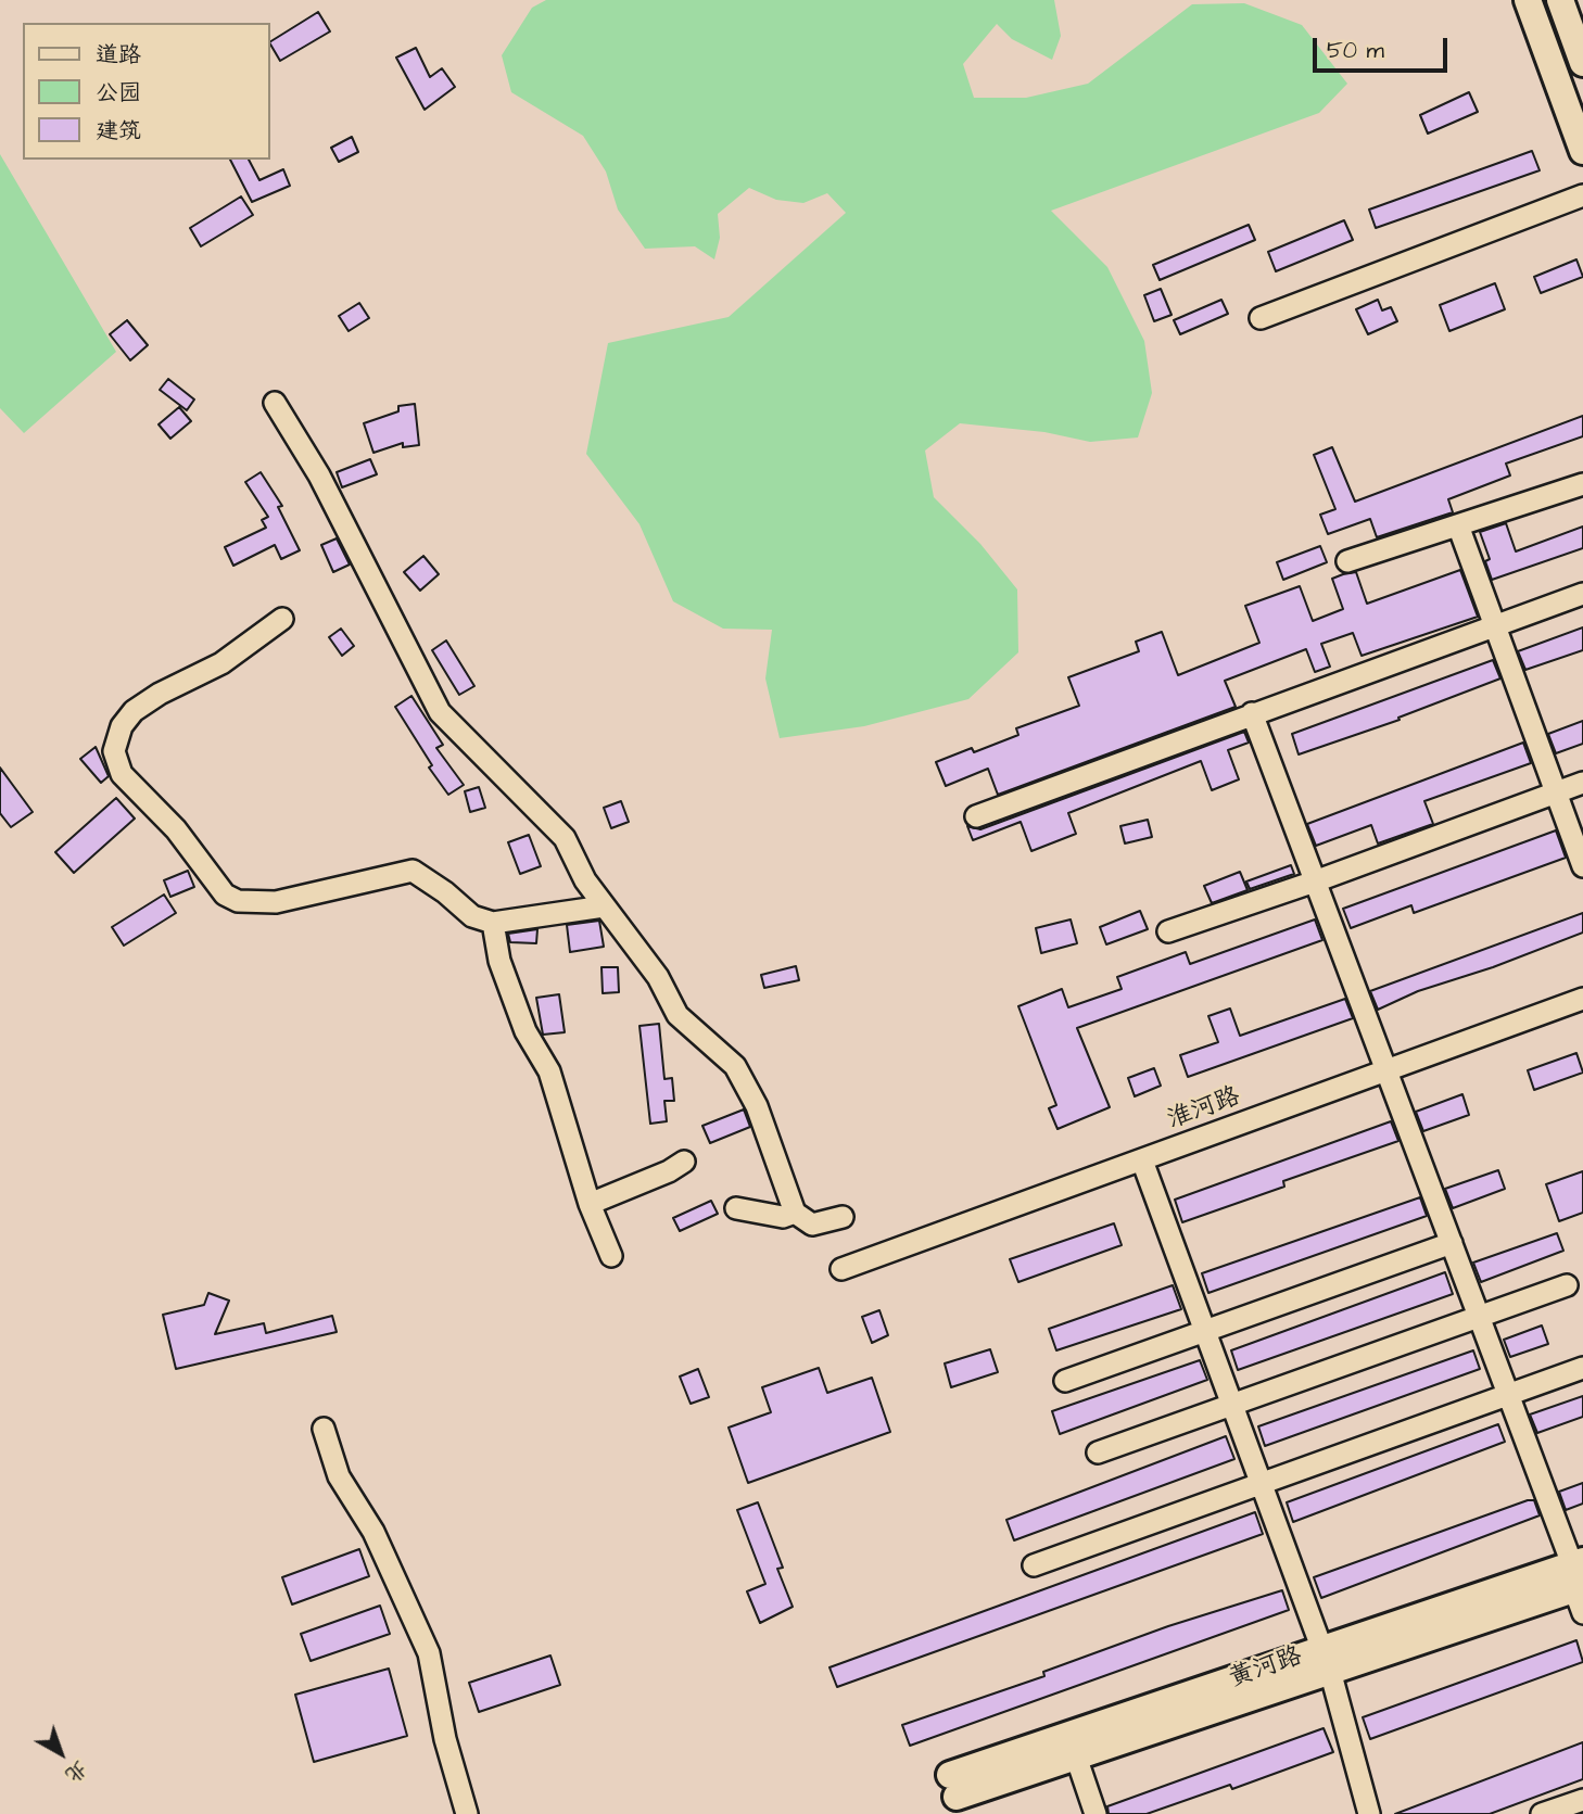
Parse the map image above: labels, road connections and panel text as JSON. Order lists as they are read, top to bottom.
{
  "streets": {
    "main road": ["黄河路"],
    "street": ["淮河路"]
  },
  "legend": ["道路", "公园", "建筑"],
  "scale_bar": "50 m",
  "north": "bottom right"
}
